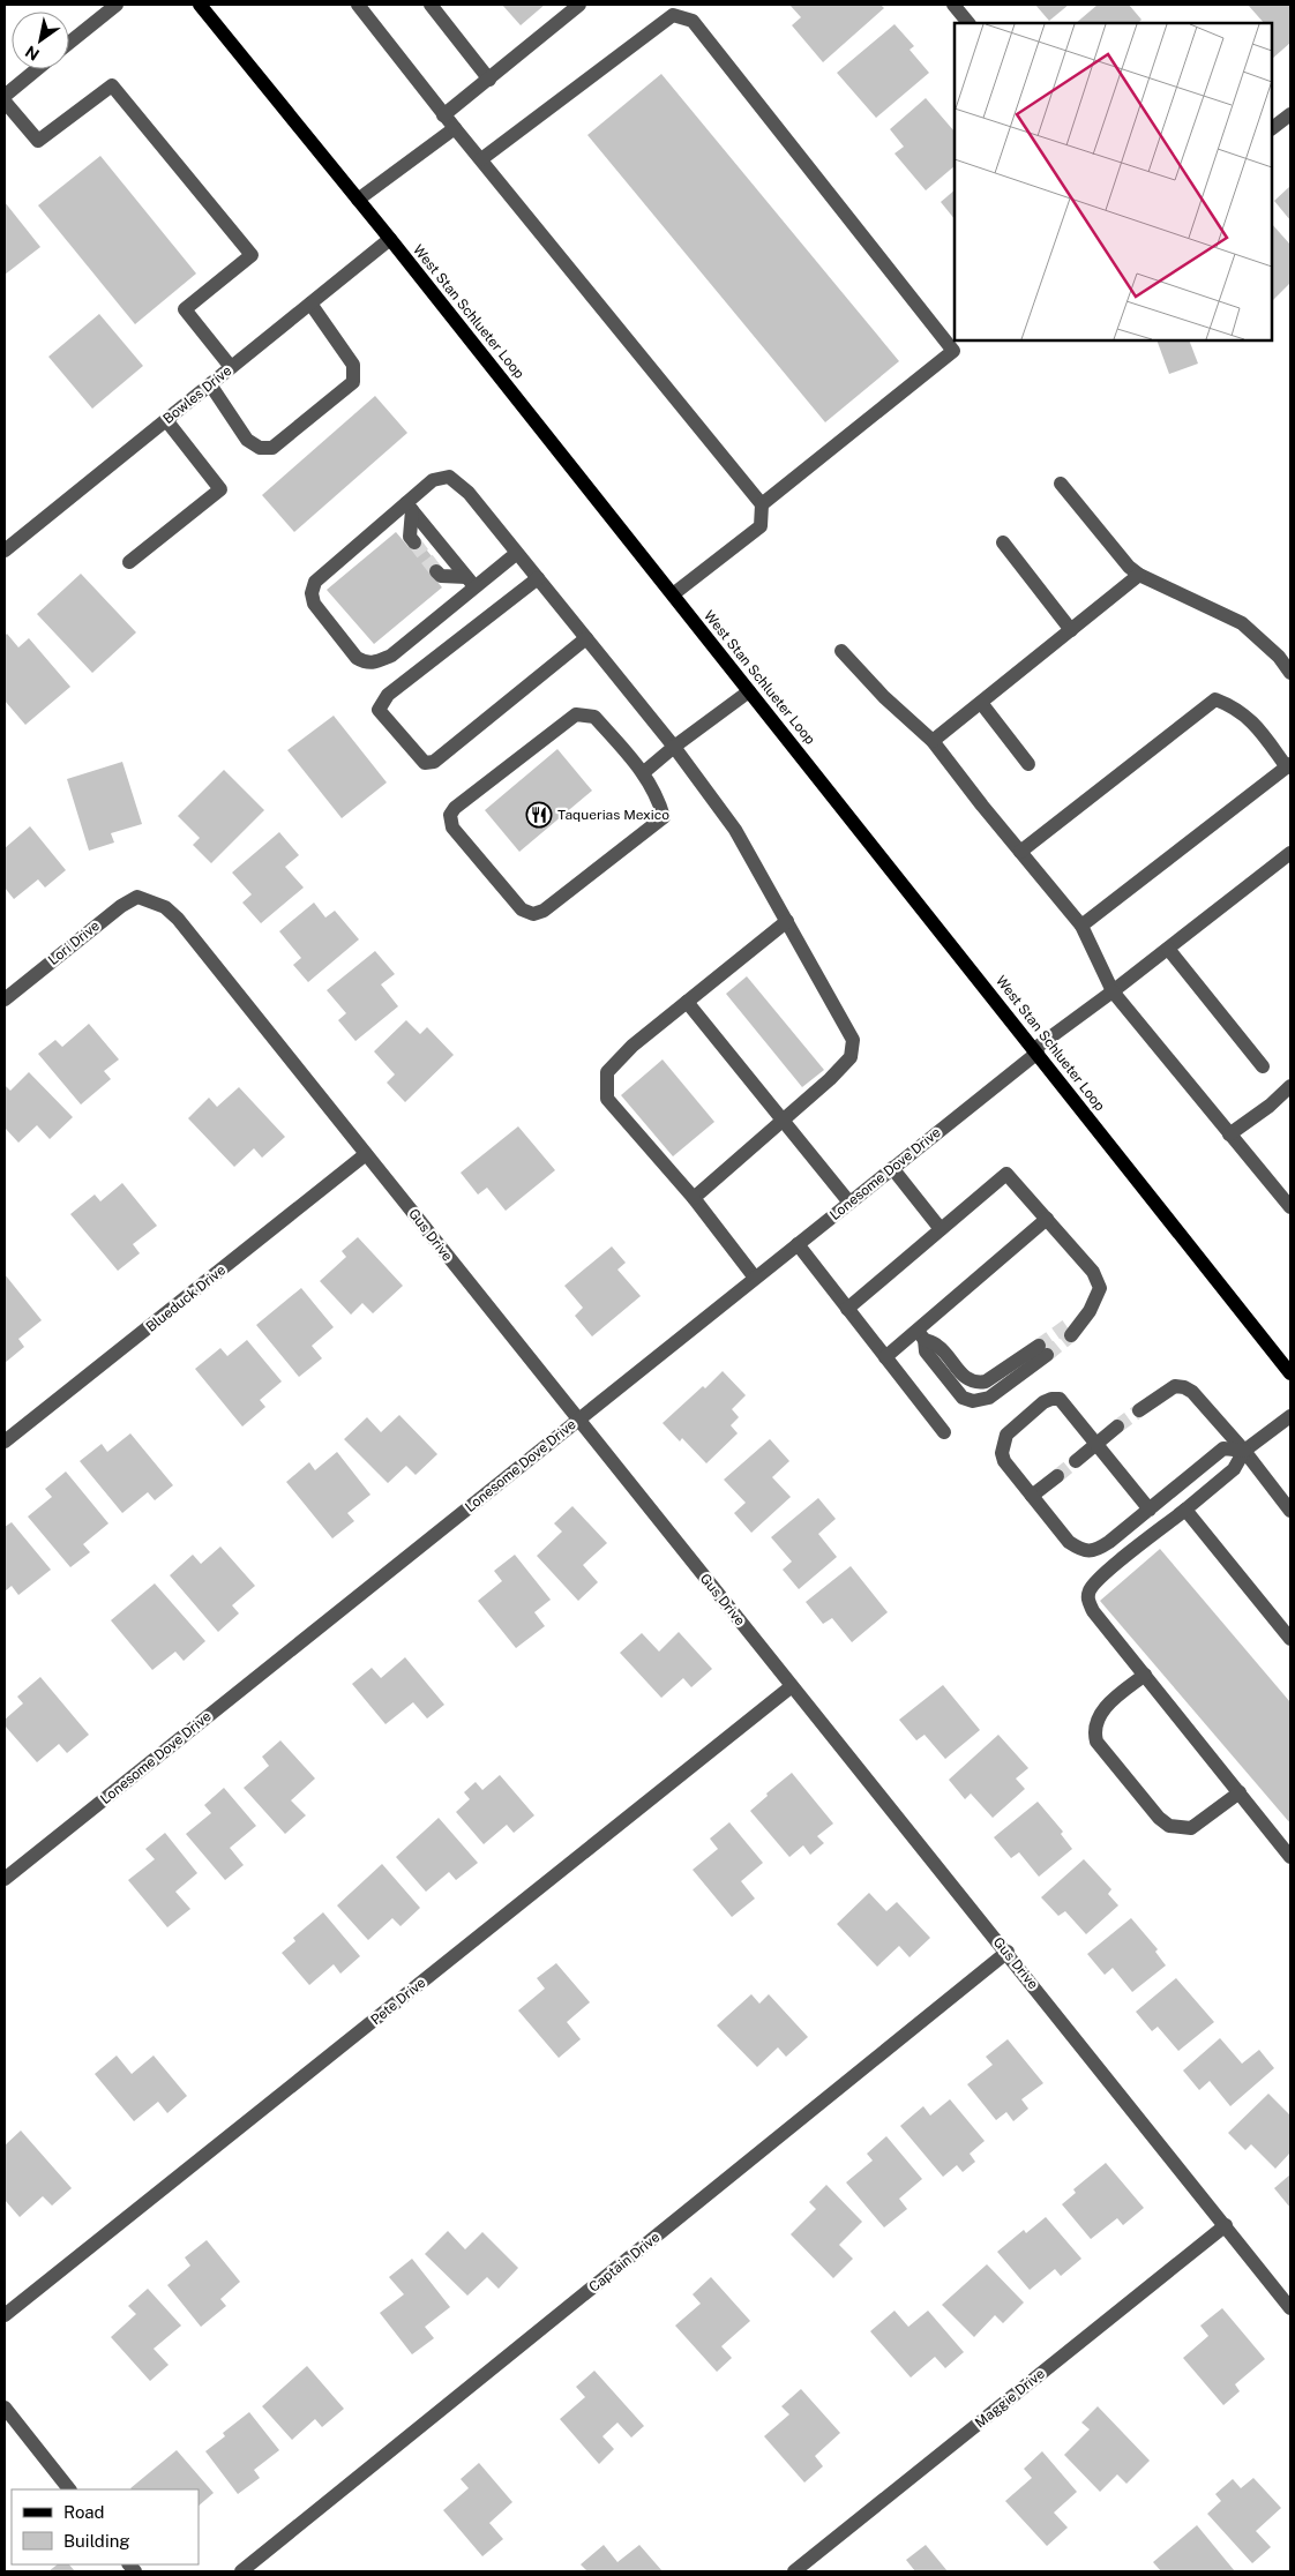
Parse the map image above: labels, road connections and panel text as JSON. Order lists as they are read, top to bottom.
{
  "streets": {
    "main road": ["West Stan Schlueter Loop"],
    "street": [
      "Bowles Drive",
      "Lori Drive",
      "Lonesome Dove Drive",
      "Gus Drive",
      "Blueduck Drive",
      "Pete Drive",
      "Captain Drive",
      "Maggie Drive"
    ]
  },
  "crossings": [
    ["West Stan Schlueter Loop", "Bowles Drive"],
    ["West Stan Schlueter Loop", "Lonesome Dove Drive"],
    ["Lori Drive", "Gus Drive"],
    ["Lonesome Dove Drive", "Gus Drive"],
    ["Gus Drive", "Blueduck Drive"],
    ["Gus Drive", "Pete Drive"],
    ["Gus Drive", "Captain Drive"],
    ["Gus Drive", "Maggie Drive"]
  ],
  "places": {
    "restaurant": ["Taquerias Mexico"]
  },
  "legend": ["Road", "Building"],
  "north": "bottom left"
}
